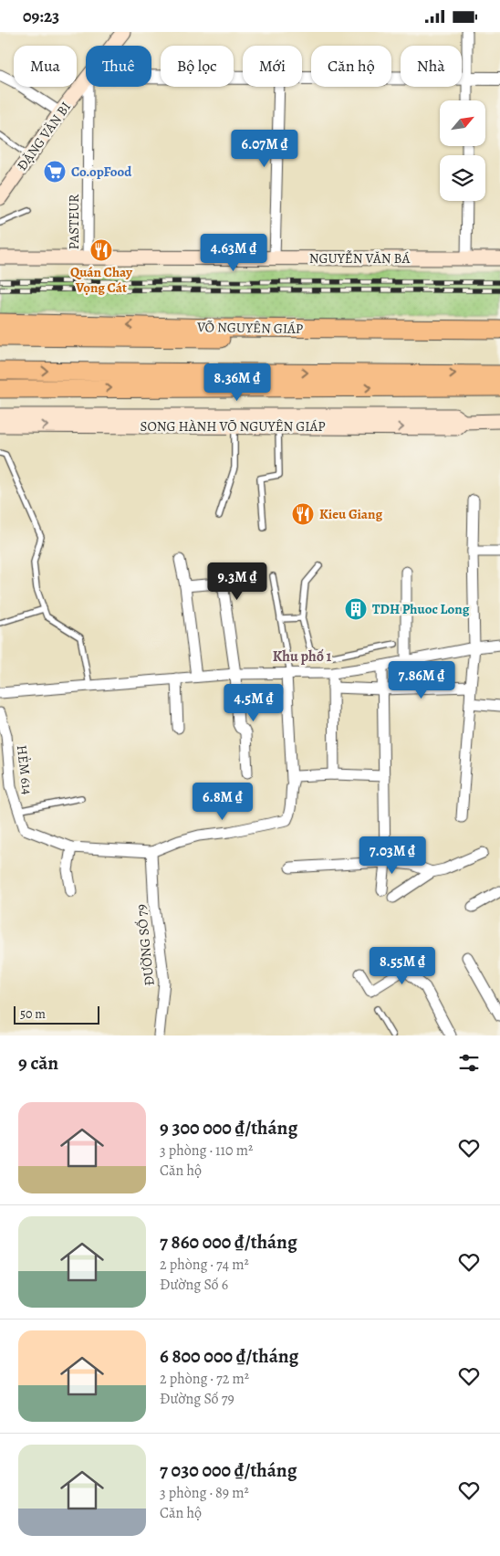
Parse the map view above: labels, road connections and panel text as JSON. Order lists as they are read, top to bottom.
{
  "streets": {
    "highway": ["VÕ NGUYÊN GIÁP"],
    "main road": ["ĐẶNG VĂN BI", "NGUYỄN VĂN BÁ", "SONG HÀNH VÕ NGUYÊN GIÁP"],
    "street": ["PASTEUR", "HẺM 614", "ĐƯỜNG SỐ 79"]
  },
  "crossings": [
    ["PASTEUR", "NGUYỄN VĂN BÁ"]
  ],
  "districts": ["Khu phố 1"],
  "places": {
    "supermarket": ["Co.opFood"],
    "restaurant": ["Quán Chay Vọng Cát", "Kieu Giang"],
    "building": ["TDH Phuoc Long"]
  },
  "scale_bar": "50 m",
  "north": "top right",
  "page": {
    "status": "09:23",
    "chip": [
      "Mua",
      "Thuê",
      "Bộ lọc",
      "Mới",
      "Căn hộ",
      "Nhà"
    ],
    "price": [
      "6.07M ₫",
      "4.63M ₫",
      "8.36M ₫",
      "9.3M ₫",
      "7.86M ₫",
      "4.5M ₫",
      "6.8M ₫",
      "7.03M ₫",
      "8.55M ₫"
    ],
    "scale": "50 m",
    "heading": "9 căn",
    "list": [
      {
        "name": "9 300 000 ₫/tháng",
        "note": "3 phòng · 110 m² · Căn hộ"
      },
      {
        "name": "7 860 000 ₫/tháng",
        "note": "2 phòng · 74 m² · Đường Số 6"
      },
      {
        "name": "6 800 000 ₫/tháng",
        "note": "2 phòng · 72 m² · Đường Số 79"
      },
      {
        "name": "7 030 000 ₫/tháng",
        "note": "3 phòng · 89 m² · Căn hộ"
      }
    ]
  }
}
